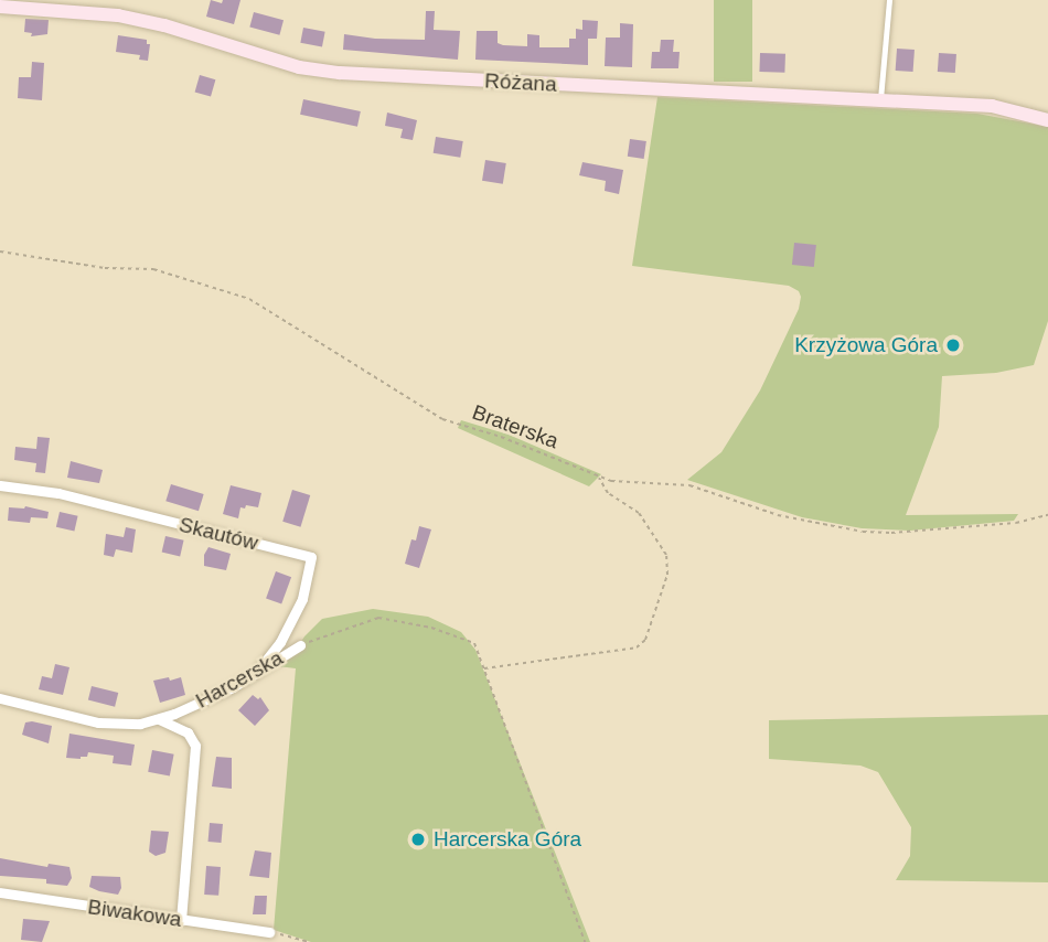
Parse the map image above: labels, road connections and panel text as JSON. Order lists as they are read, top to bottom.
{
  "streets": {
    "street": [
      "Różana",
      "Skautów",
      "Harcerska",
      "Biwakowa"
    ],
    "path": ["Braterska"]
  },
  "crossings": [
    ["Skautów", "Harcerska"]
  ],
  "places": ["Krzyżowa Góra", "Harcerska Góra"]
}
